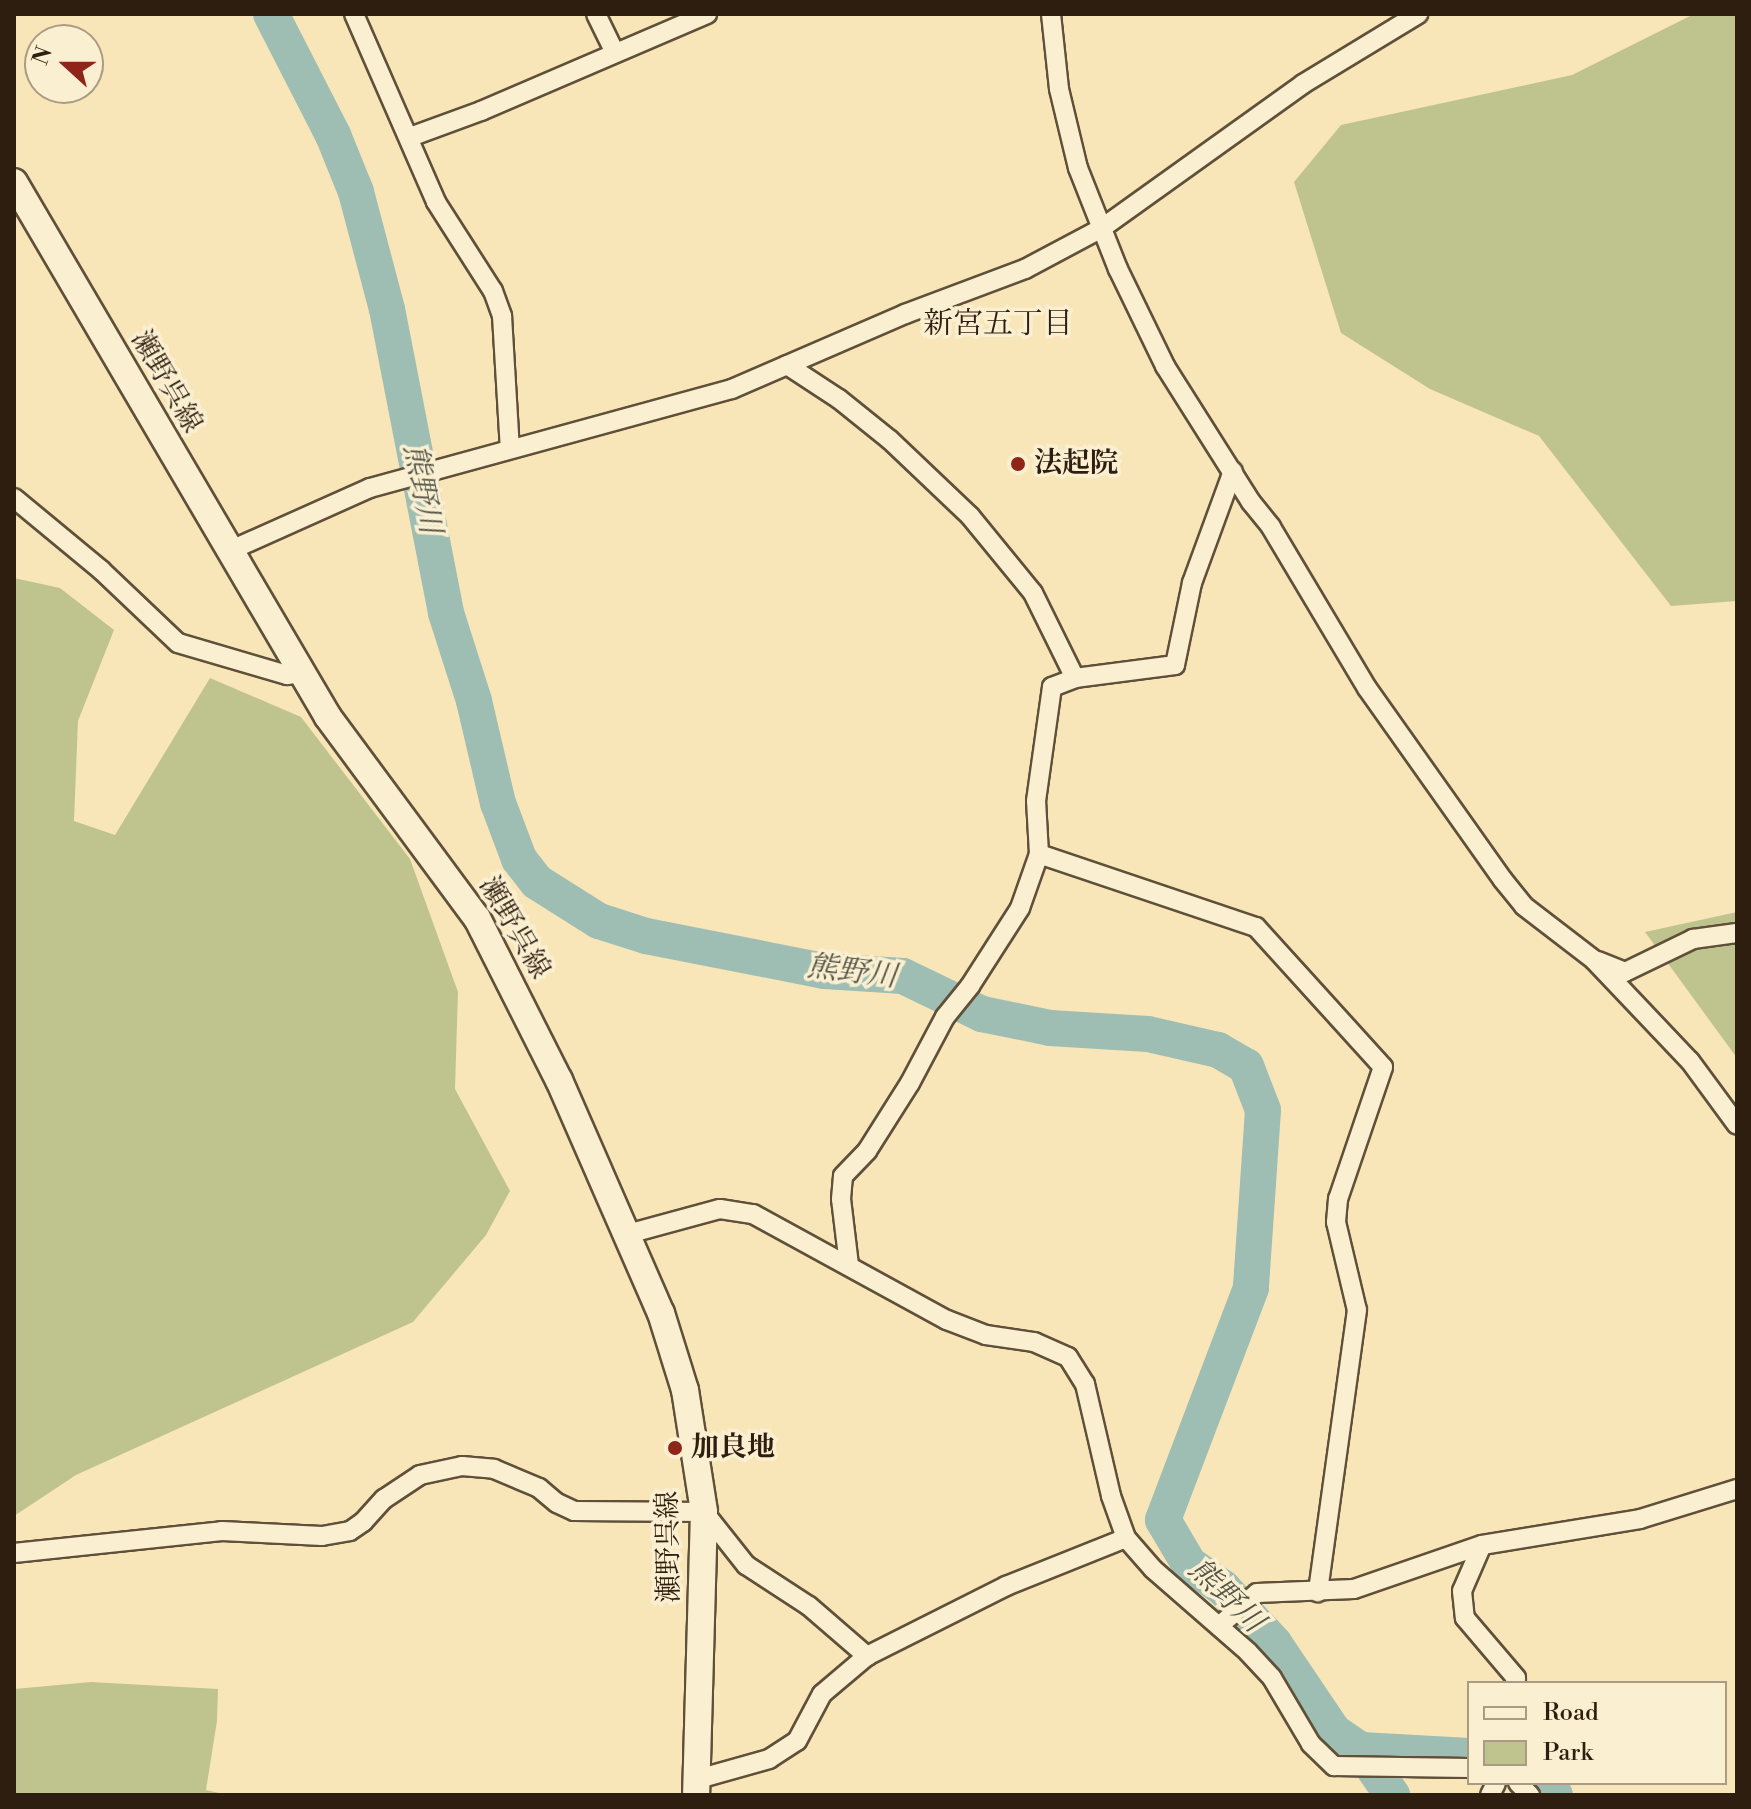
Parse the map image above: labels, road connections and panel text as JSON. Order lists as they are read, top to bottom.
{
  "streets": {
    "main road": ["瀬野呉線"]
  },
  "districts": ["新宮五丁目"],
  "water": ["熊野川"],
  "places": ["法起院", "加良地"],
  "legend": ["Road", "Park"],
  "north": "left"
}
